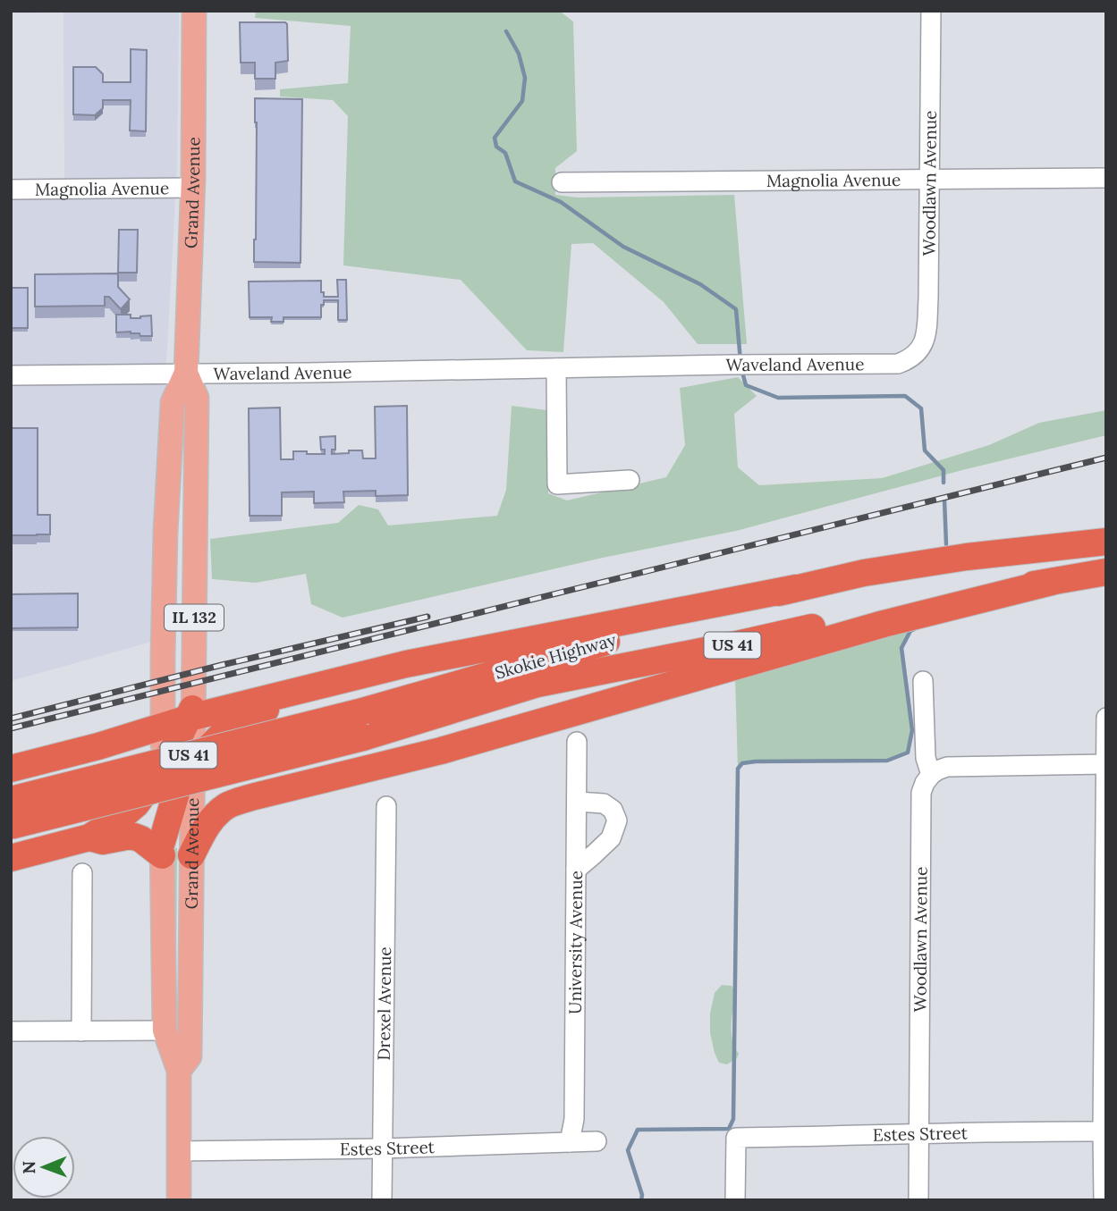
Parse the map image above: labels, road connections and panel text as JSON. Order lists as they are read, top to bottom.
{
  "streets": {
    "highway": ["US 41", "Skokie Highway"],
    "main road": ["Grand Avenue", "IL 132"],
    "street": [
      "Magnolia Avenue",
      "Woodlawn Avenue",
      "Waveland Avenue",
      "University Avenue",
      "Drexel Avenue",
      "Estes Street"
    ]
  },
  "crossings": [
    ["Magnolia Avenue", "Woodlawn Avenue"],
    ["Magnolia Avenue", "Grand Avenue"],
    ["Woodlawn Avenue", "Waveland Avenue"],
    ["Woodlawn Avenue", "Estes Street"],
    ["Grand Avenue", "Waveland Avenue"],
    ["Grand Avenue", "Estes Street"],
    ["University Avenue", "Estes Street"],
    ["Drexel Avenue", "Estes Street"]
  ],
  "north": "left"
}
